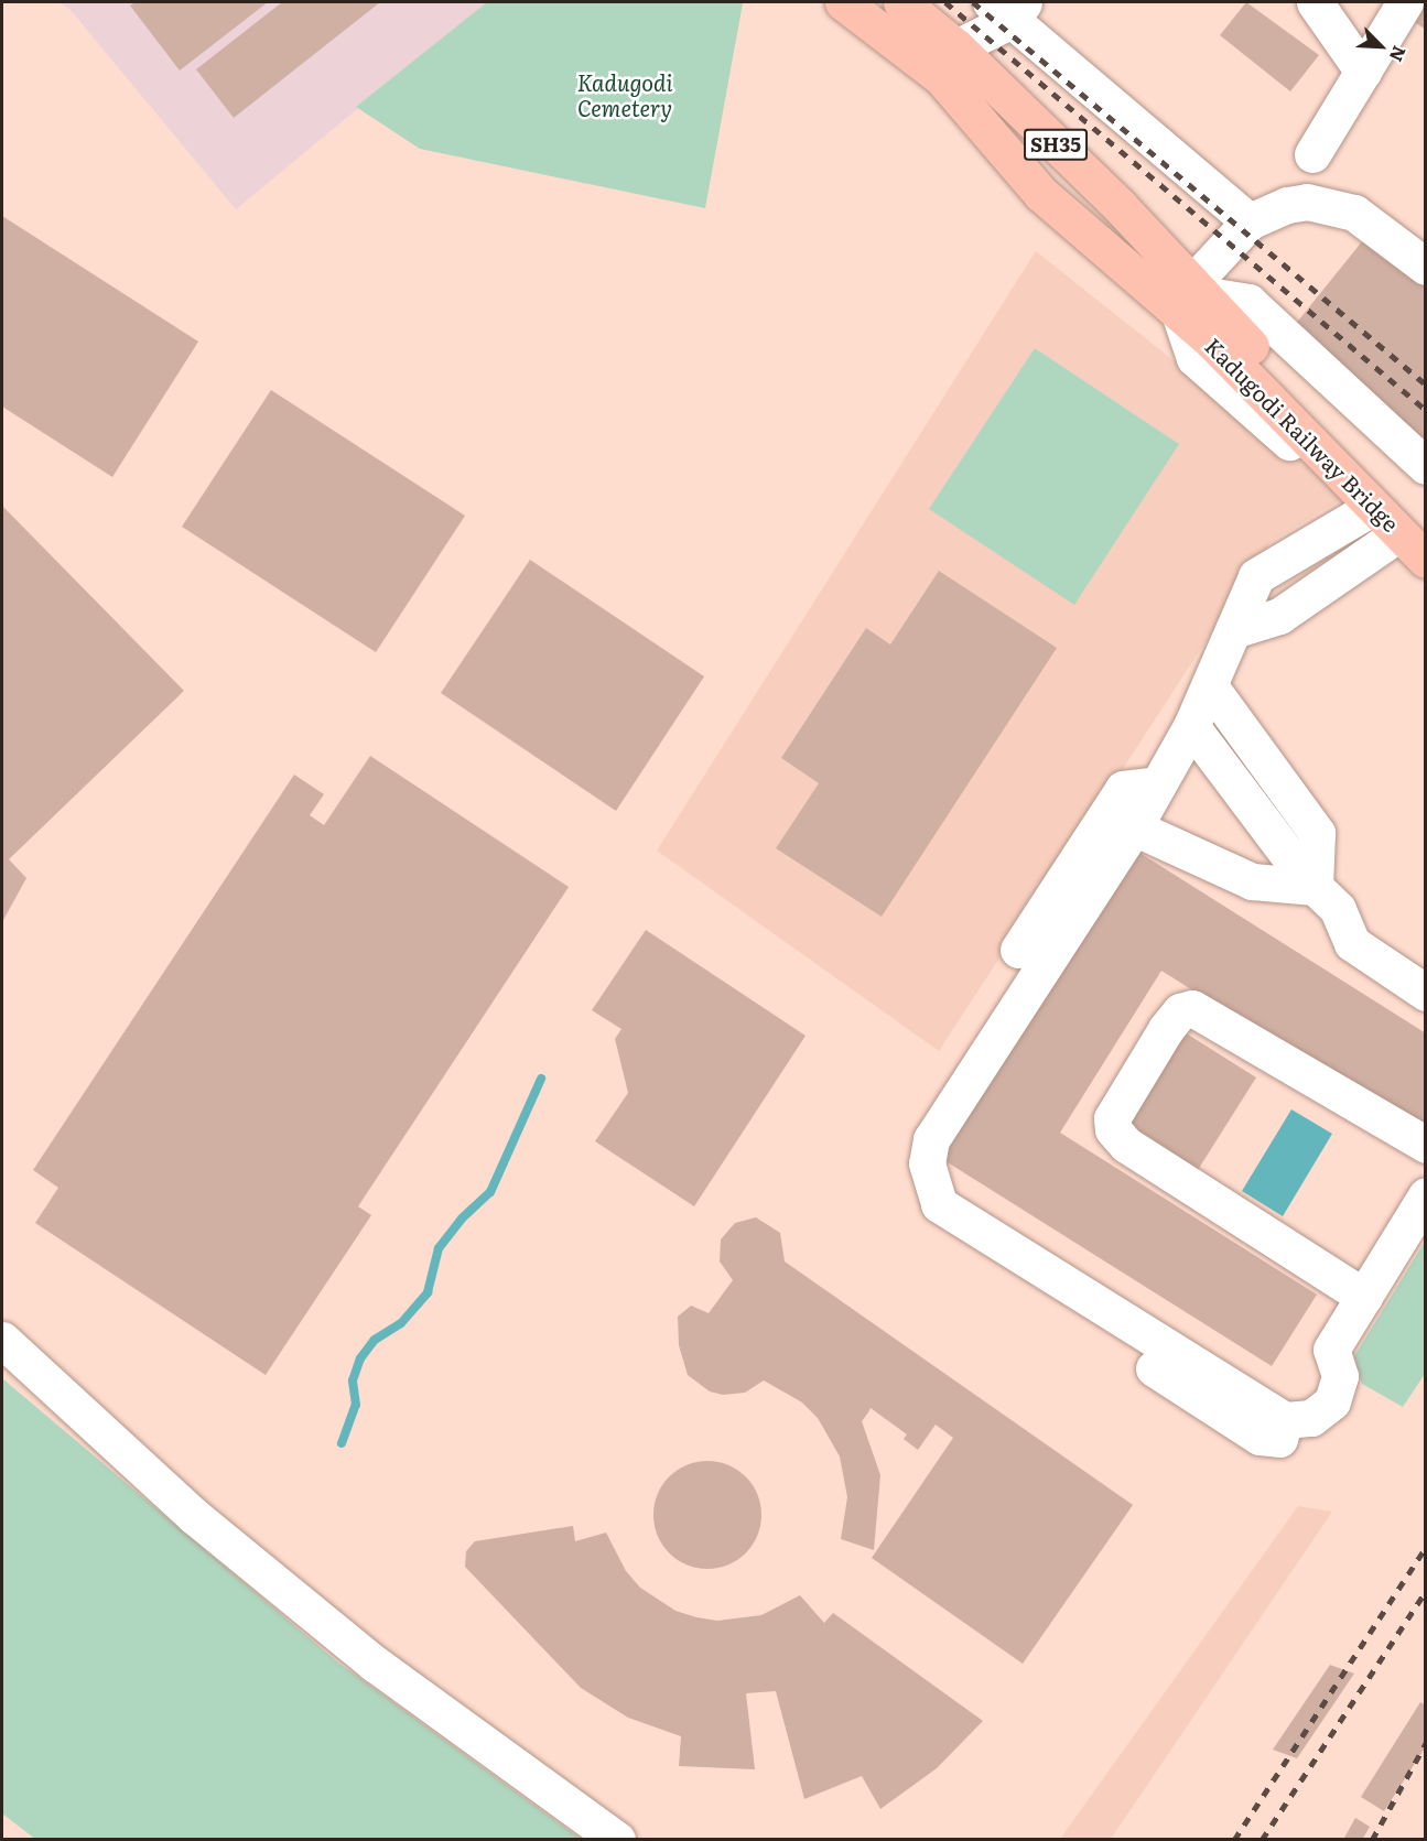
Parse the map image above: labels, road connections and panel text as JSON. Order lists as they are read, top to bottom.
{
  "streets": {
    "main road": ["SH35", "Kadugodi Railway Bridge"]
  },
  "crossings": [
    ["SH35", "Kadugodi Railway Bridge"]
  ],
  "parks": ["Kadugodi Cemetery"],
  "north": "bottom right"
}
